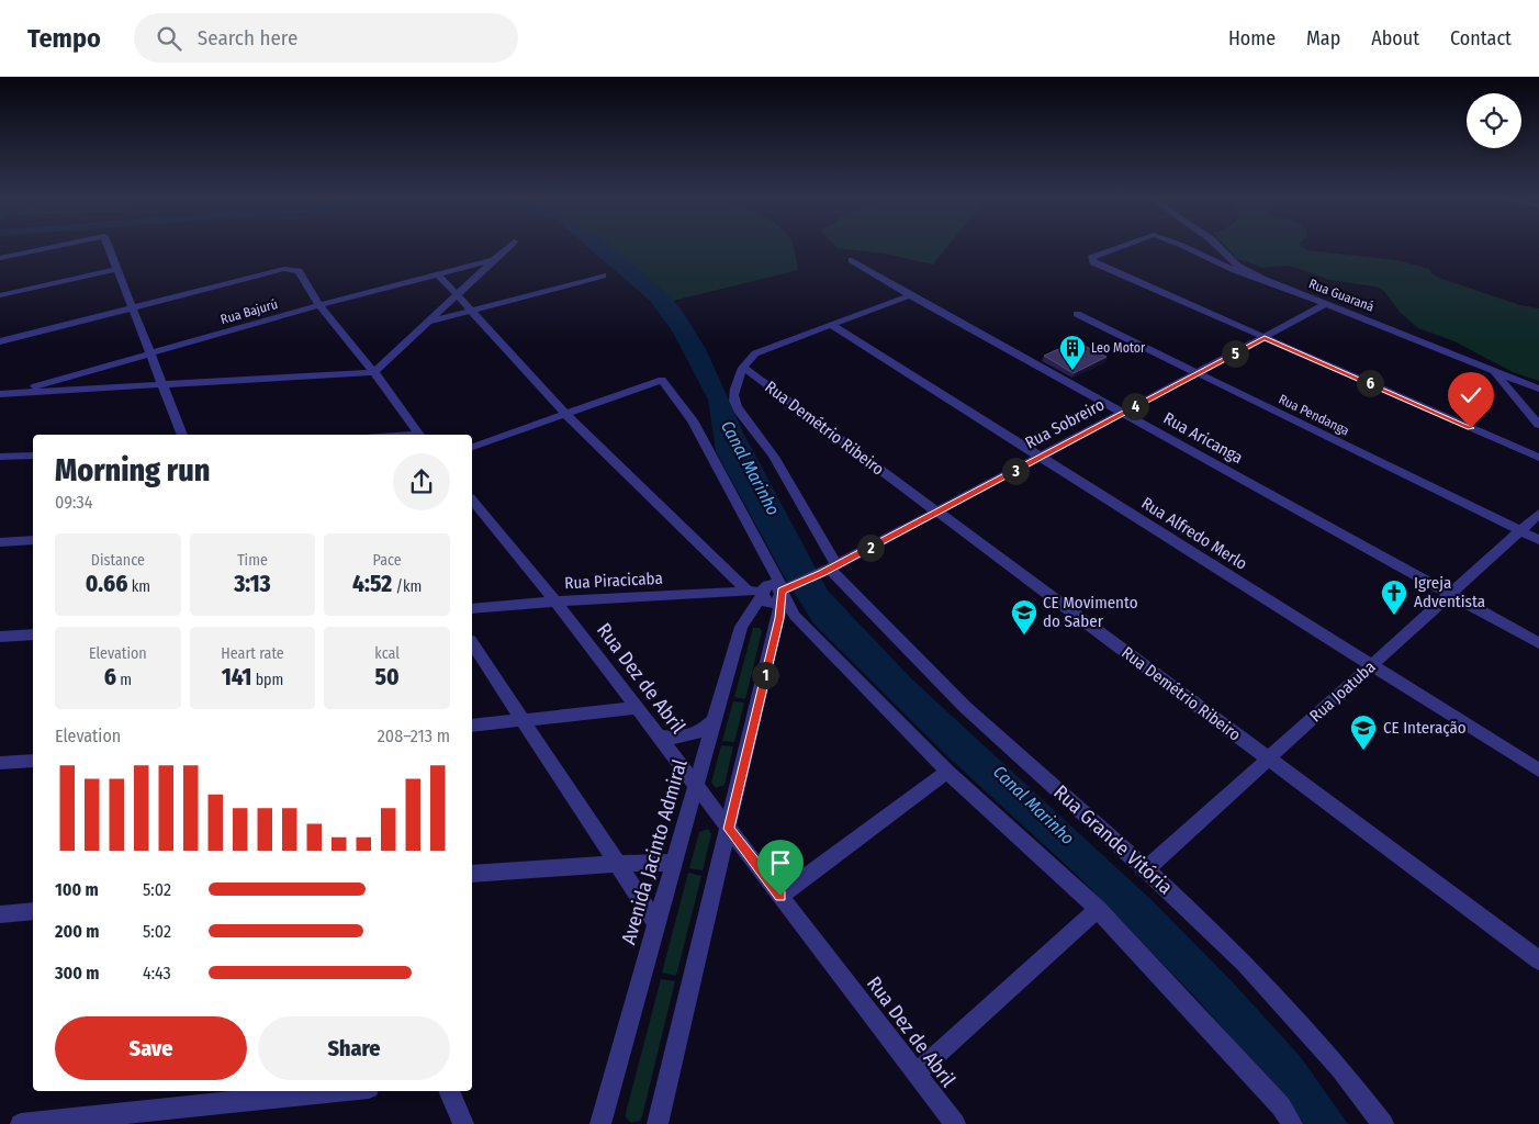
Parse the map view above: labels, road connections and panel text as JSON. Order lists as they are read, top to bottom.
{
  "streets": {
    "street": [
      "Rua Guaraná",
      "Rua Bajurú",
      "Rua Pendanga",
      "Rua Sobreiro",
      "Rua Demétrio Ribeiro",
      "Rua Aricanga",
      "Rua Alfredo Merlo",
      "Rua Piracicaba",
      "Rua Dez de Abril",
      "Rua Joatuba",
      "Rua Grande Vitória",
      "Avenida Jacinto Admiral"
    ]
  },
  "crossings": [
    ["Rua Guaraná", "Rua Sobreiro"],
    ["Rua Pendanga", "Rua Sobreiro"],
    ["Rua Pendanga", "Rua Joatuba"],
    ["Rua Sobreiro", "Rua Demétrio Ribeiro"],
    ["Rua Sobreiro", "Rua Aricanga"],
    ["Rua Sobreiro", "Rua Alfredo Merlo"],
    ["Rua Sobreiro", "Rua Piracicaba"],
    ["Rua Sobreiro", "Rua Grande Vitória"],
    ["Rua Demétrio Ribeiro", "Rua Joatuba"],
    ["Rua Demétrio Ribeiro", "Rua Grande Vitória"],
    ["Rua Aricanga", "Rua Joatuba"],
    ["Rua Alfredo Merlo", "Rua Joatuba"],
    ["Rua Piracicaba", "Rua Dez de Abril"],
    ["Rua Piracicaba", "Avenida Jacinto Admiral"],
    ["Rua Dez de Abril", "Avenida Jacinto Admiral"],
    ["Rua Joatuba", "Rua Grande Vitória"]
  ],
  "water": ["Canal Marinho"],
  "places": {
    "building": ["Leo Motor"],
    "church": ["Igreja Adventista"],
    "school or university": ["CE Movimento do Saber", "CE Interação"]
  },
  "page": {
    "header": "Tempo",
    "search": "Search here",
    "nav": [
      "Home",
      "Map",
      "About",
      "Contact"
    ],
    "pins": [
      "5",
      "6",
      "4",
      "3",
      "2",
      "1"
    ],
    "heading": ["Morning run", "09:34"],
    "stats": [
      ["Distance", "0.66 km"],
      ["Time", "3:13"],
      ["Pace", "4:52 /km"],
      ["Elevation", "6 m"],
      ["Heart rate", "141 bpm"],
      ["kcal", "50"]
    ],
    "chart": ["Elevation", "208–213 m"],
    "list": [
      {
        "name": "100 m",
        "note": "5:02"
      },
      {
        "name": "200 m",
        "note": "5:02"
      },
      {
        "name": "300 m",
        "note": "4:43"
      }
    ],
    "buttons": ["Save", "Share"]
  }
}
